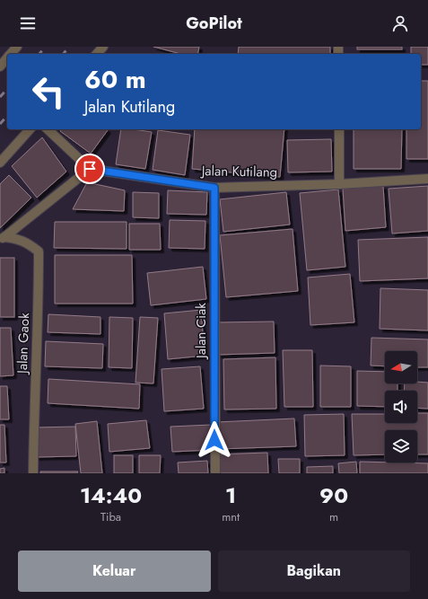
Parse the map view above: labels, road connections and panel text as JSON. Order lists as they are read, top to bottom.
{
  "streets": {
    "street": ["Jalan Kutilang", "Jalan Ciak", "Jalan Gaok"]
  },
  "crossings": [
    ["Jalan Kutilang", "Jalan Ciak"],
    ["Jalan Kutilang", "Jalan Gaok"]
  ],
  "north": "left",
  "page": {
    "header": "GoPilot",
    "turn": ["60 m", "Jalan Kutilang"],
    "eta": [
      "14:40",
      "Tiba",
      "1",
      "mnt",
      "90",
      "m"
    ],
    "buttons": ["Keluar", "Bagikan"]
  }
}
